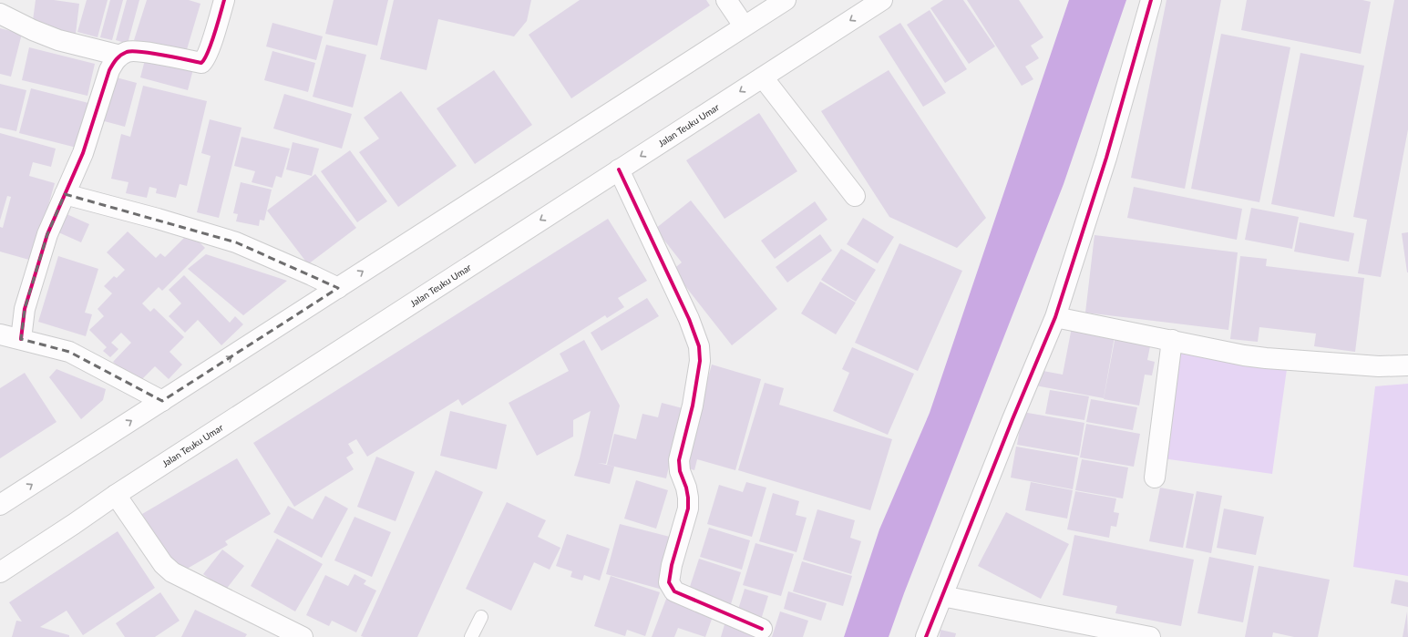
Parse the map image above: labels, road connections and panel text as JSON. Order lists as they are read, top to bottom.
{
  "streets": {
    "main road": ["Jalan Teuku Umar"]
  }
}
